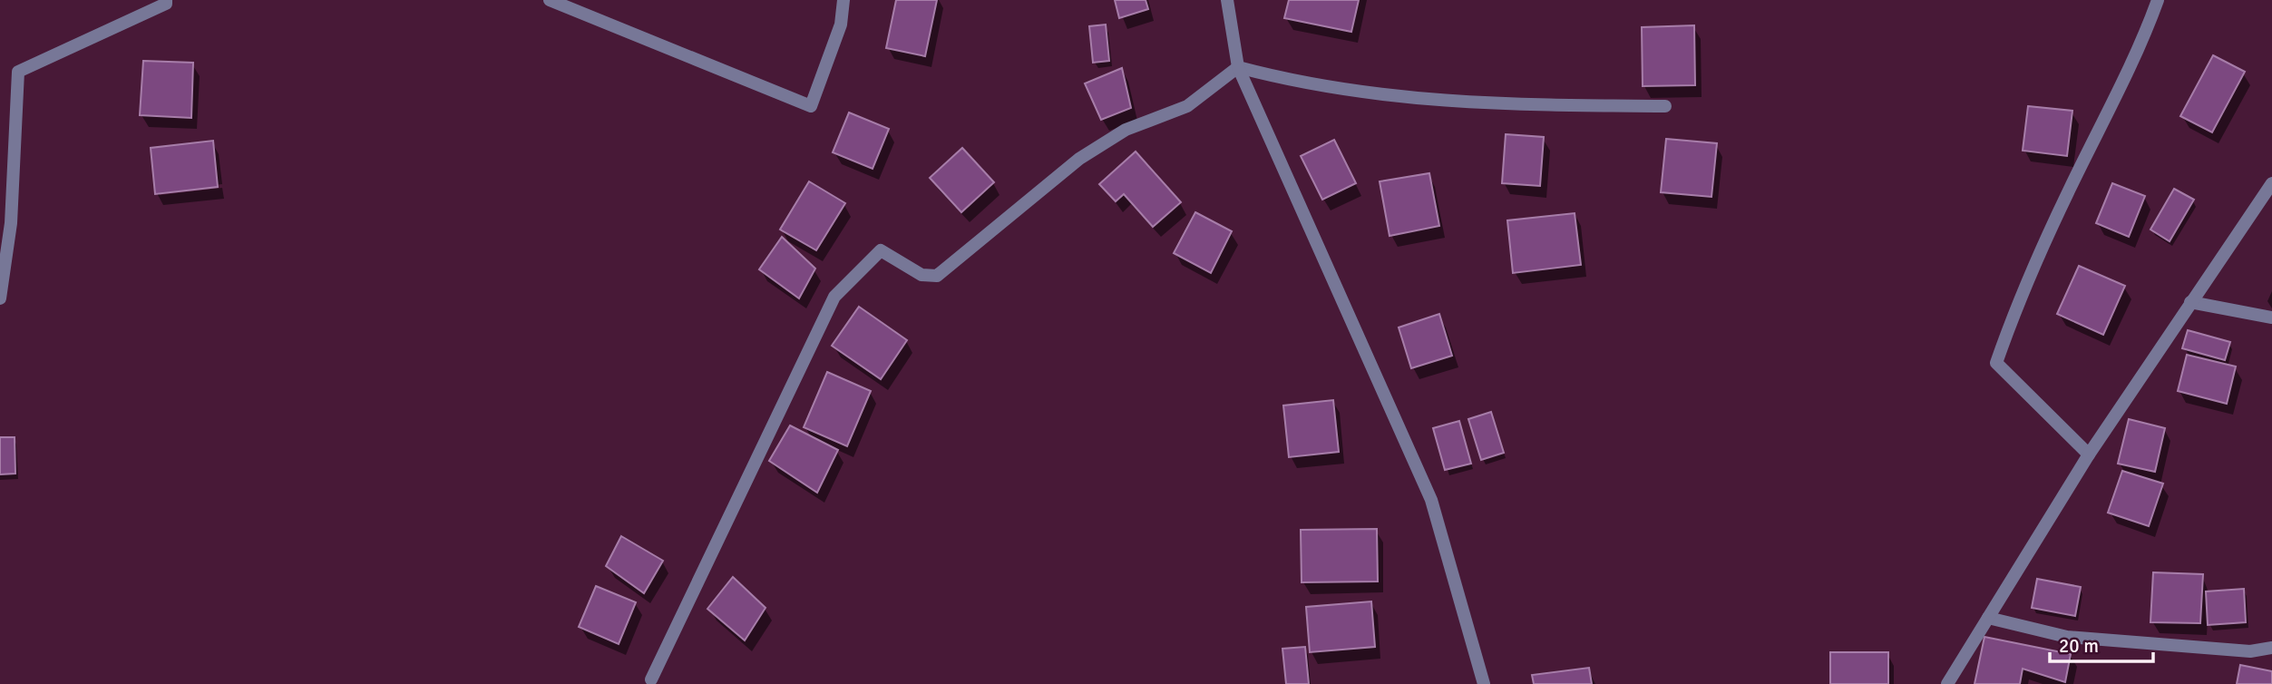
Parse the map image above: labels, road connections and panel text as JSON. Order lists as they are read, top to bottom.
{
  "scale_bar": "20 m"
}
